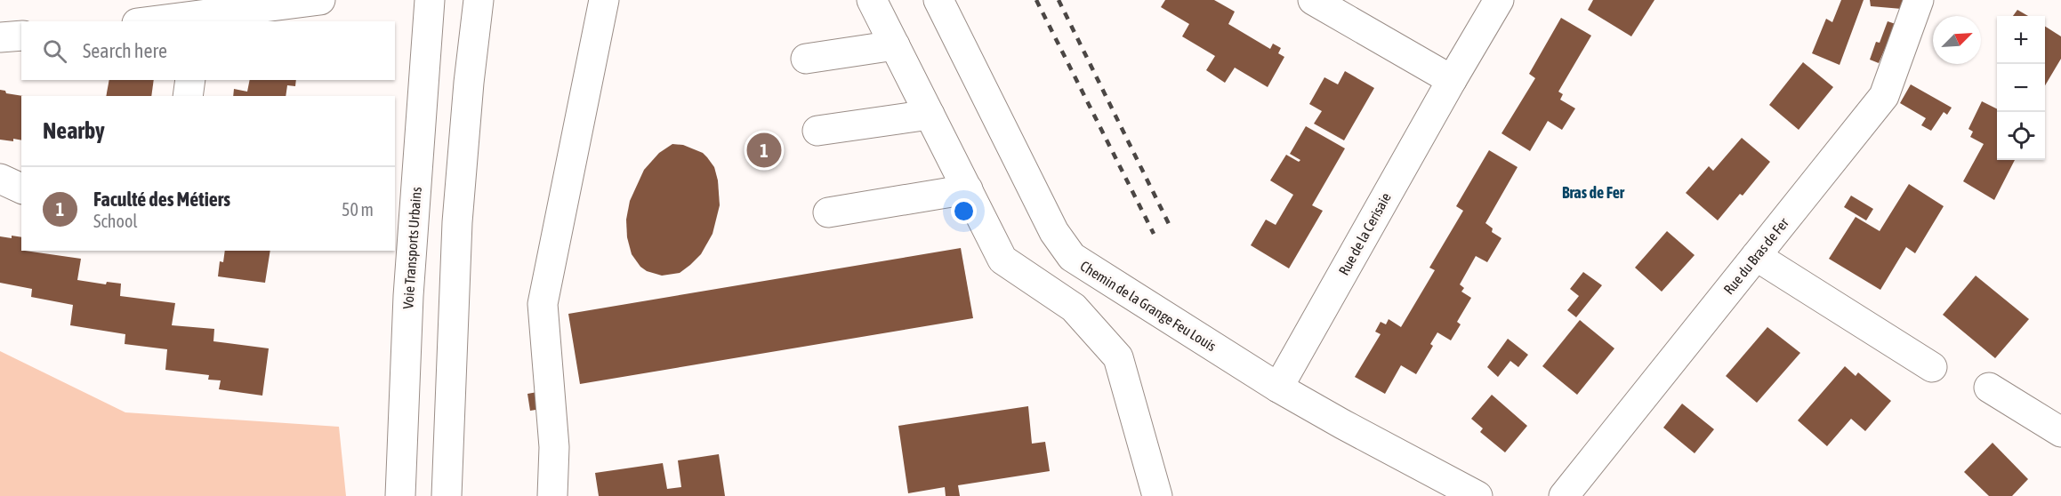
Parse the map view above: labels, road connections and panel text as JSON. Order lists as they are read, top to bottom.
{
  "streets": {
    "street": [
      "Rue de la Cerisaie",
      "Voie Transports Urbains",
      "Rue du Bras de Fer",
      "Chemin de la Grange Feu Louis"
    ]
  },
  "crossings": [
    ["Rue de la Cerisaie", "Chemin de la Grange Feu Louis"]
  ],
  "districts": ["Bras de Fer"],
  "north": "top right",
  "page": {
    "map_buttons": ["+", "−"],
    "search": "Search here",
    "heading": "Nearby",
    "pins": "1",
    "list": [
      {
        "mark": "1",
        "name": "Faculté des Métiers",
        "note": "School",
        "value": "50 m"
      }
    ]
  }
}
